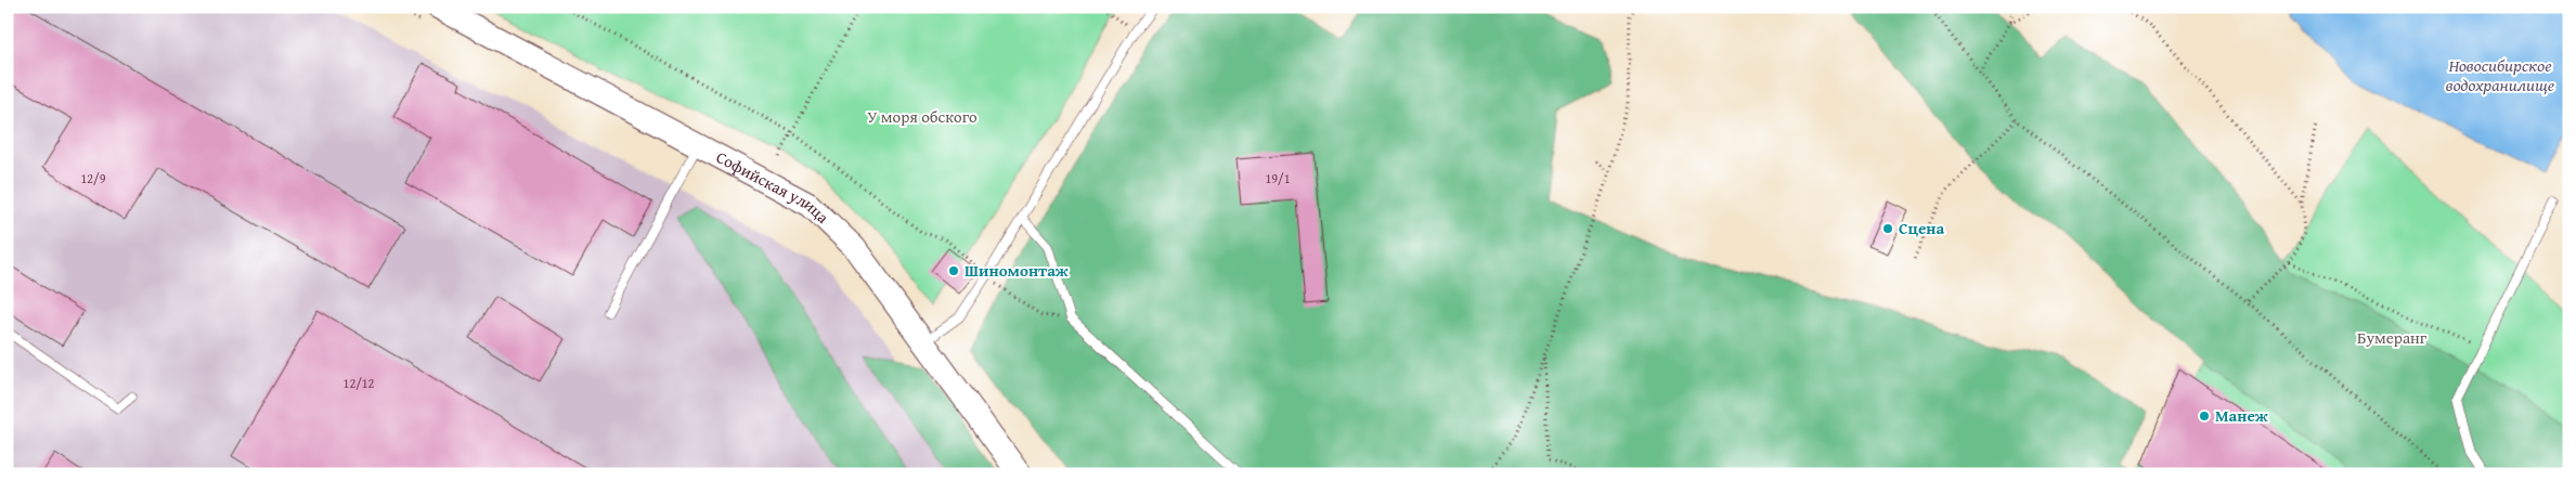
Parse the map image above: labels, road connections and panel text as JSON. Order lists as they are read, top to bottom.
{
  "streets": {
    "main road": ["Софийская улица"]
  },
  "water": ["Новосибирское водохранилище"],
  "parks": ["У моря обского", "Бумеранг"],
  "places": ["Сцена", "Шиномонтаж", "Манеж"],
  "house_numbers": ["12/9", "19/1", "12/12"]
}
